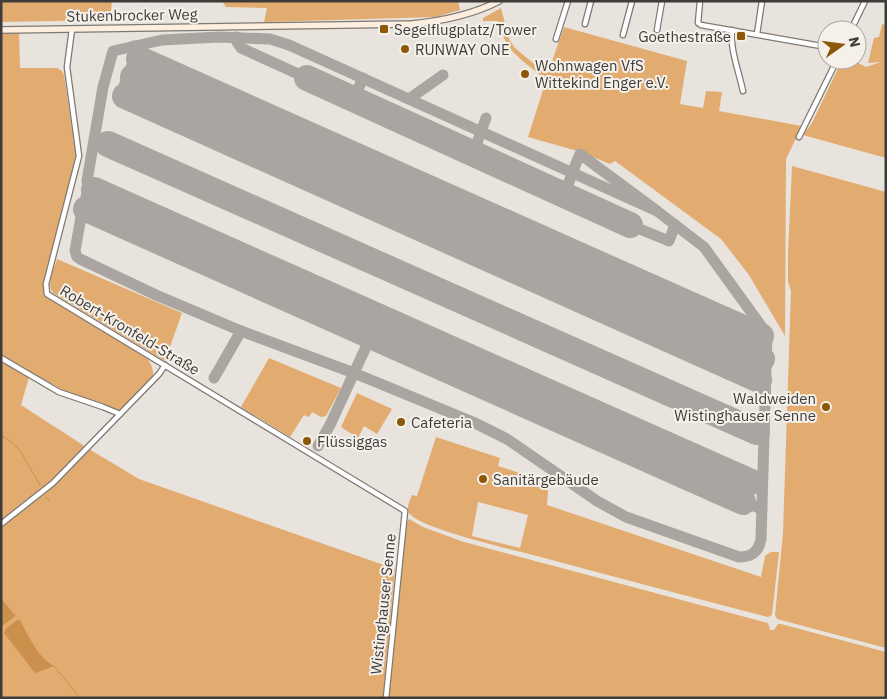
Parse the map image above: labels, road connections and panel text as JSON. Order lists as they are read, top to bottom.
{
  "streets": {
    "street": ["Stukenbrocker Weg", "Robert-Kronfeld-Straße", "Wistinghauser Senne"]
  },
  "crossings": [
    ["Stukenbrocker Weg", "Robert-Kronfeld-Straße"],
    ["Robert-Kronfeld-Straße", "Wistinghauser Senne"]
  ],
  "places": {
    "transit": ["Segelflugplatz/Tower", "Goethestraße"],
    "other": [
      "RUNWAY ONE",
      "Wohnwagen VfS Wittekind Enger e.V.",
      "Waldweiden Wistinghauser Senne",
      "Cafeteria",
      "Flüssiggas",
      "Sanitärgebäude"
    ]
  },
  "north": "right"
}
